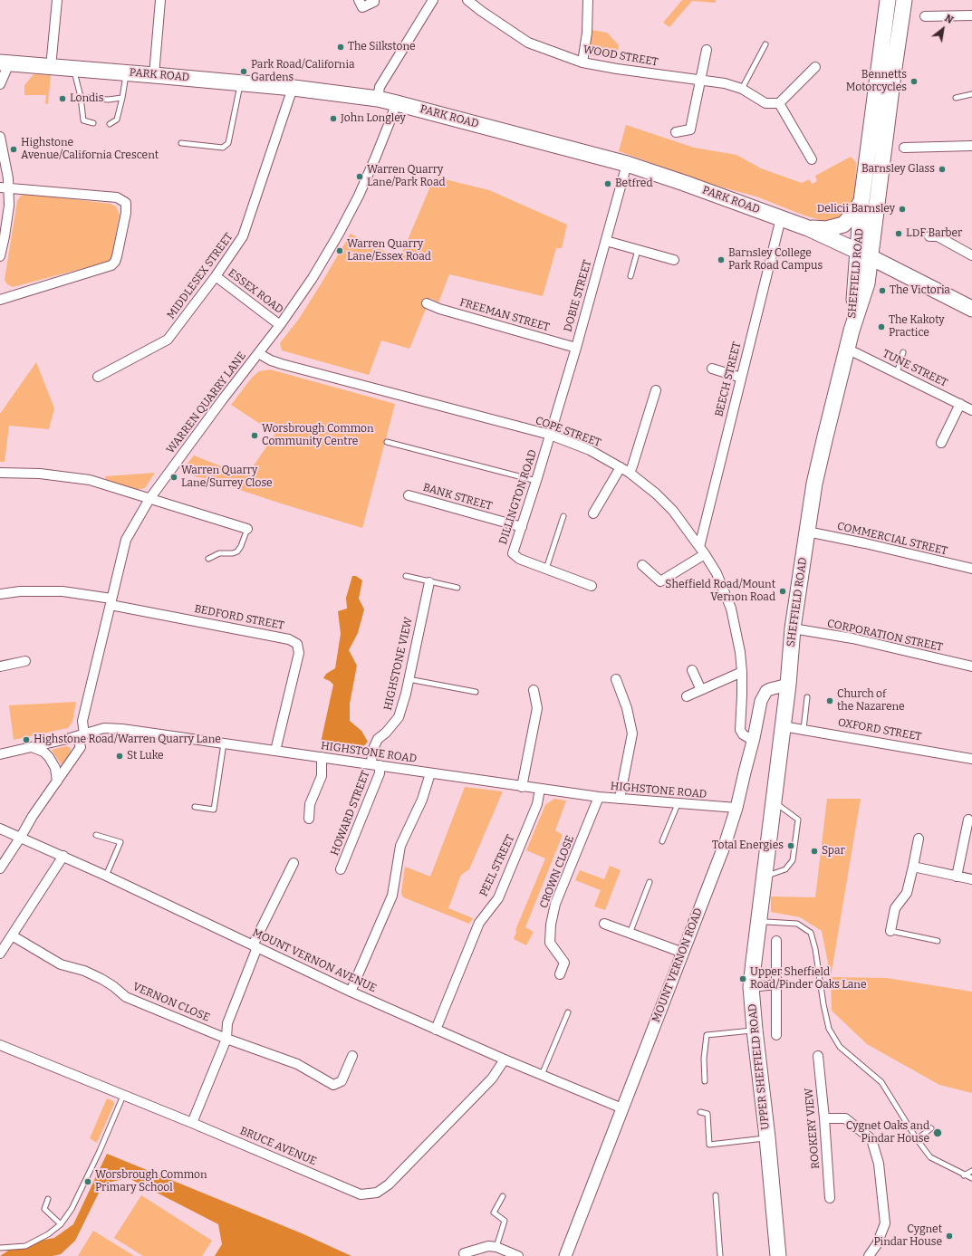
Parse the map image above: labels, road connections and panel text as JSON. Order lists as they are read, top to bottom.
{
  "streets": {
    "highway": ["PARK ROAD", "SHEFFIELD ROAD", "UPPER SHEFFIELD ROAD"],
    "street": [
      "WOOD STREET",
      "MIDDLESEX STREET",
      "ESSEX ROAD",
      "DOBIE STREET",
      "FREEMAN STREET",
      "TUNE STREET",
      "BEECH STREET",
      "WARREN QUARRY LANE",
      "COPE STREET",
      "BANK STREET",
      "DILLINGTON ROAD",
      "COMMERCIAL STREET",
      "BEDFORD STREET",
      "CORPORATION STREET",
      "HIGHSTONE VIEW",
      "OXFORD STREET",
      "HIGHSTONE ROAD",
      "HOWARD STREET",
      "PEEL STREET",
      "CROWN CLOSE",
      "MOUNT VERNON AVENUE",
      "MOUNT VERNON ROAD",
      "VERNON CLOSE",
      "ROOKERY VIEW",
      "BRUCE AVENUE"
    ]
  },
  "crossings": [
    ["PARK ROAD", "SHEFFIELD ROAD"],
    ["PARK ROAD", "MIDDLESEX STREET"],
    ["PARK ROAD", "DOBIE STREET"],
    ["PARK ROAD", "BEECH STREET"],
    ["PARK ROAD", "WARREN QUARRY LANE"],
    ["SHEFFIELD ROAD", "TUNE STREET"],
    ["SHEFFIELD ROAD", "COMMERCIAL STREET"],
    ["SHEFFIELD ROAD", "CORPORATION STREET"],
    ["SHEFFIELD ROAD", "OXFORD STREET"],
    ["SHEFFIELD ROAD", "MOUNT VERNON ROAD"],
    ["SHEFFIELD ROAD", "UPPER SHEFFIELD ROAD"],
    ["MIDDLESEX STREET", "ESSEX ROAD"],
    ["ESSEX ROAD", "WARREN QUARRY LANE"],
    ["DOBIE STREET", "FREEMAN STREET"],
    ["DOBIE STREET", "COPE STREET"],
    ["DOBIE STREET", "DILLINGTON ROAD"],
    ["BEECH STREET", "COPE STREET"],
    ["WARREN QUARRY LANE", "COPE STREET"],
    ["WARREN QUARRY LANE", "BEDFORD STREET"],
    ["WARREN QUARRY LANE", "HIGHSTONE ROAD"],
    ["WARREN QUARRY LANE", "MOUNT VERNON AVENUE"],
    ["COPE STREET", "DILLINGTON ROAD"],
    ["COPE STREET", "MOUNT VERNON ROAD"],
    ["BANK STREET", "DILLINGTON ROAD"],
    ["BEDFORD STREET", "HIGHSTONE ROAD"],
    ["HIGHSTONE VIEW", "HIGHSTONE ROAD"],
    ["HIGHSTONE VIEW", "HOWARD STREET"],
    ["HIGHSTONE ROAD", "HOWARD STREET"],
    ["HIGHSTONE ROAD", "PEEL STREET"],
    ["HIGHSTONE ROAD", "CROWN CLOSE"],
    ["HIGHSTONE ROAD", "MOUNT VERNON ROAD"],
    ["PEEL STREET", "MOUNT VERNON AVENUE"],
    ["MOUNT VERNON AVENUE", "MOUNT VERNON ROAD"],
    ["MOUNT VERNON AVENUE", "BRUCE AVENUE"]
  ],
  "places": [
    "The Silkstone",
    "Park Road/California Gardens",
    "Bennetts Motorcycles",
    "Londis",
    "John Longley",
    "Highstone Avenue/California Crescent",
    "Barnsley Glass",
    "Warren Quarry Lane/Park Road",
    "Betfred",
    "Delicii Barnsley",
    "LDF Barber",
    "Warren Quarry Lane/Essex Road",
    "Barnsley College Park Road Campus",
    "The Victoria",
    "The Kakoty Practice",
    "Worsbrough Common Community Centre",
    "Warren Quarry Lane/Surrey Close",
    "Sheffield Road/Mount Vernon Road",
    "Church of the Nazarene",
    "Highstone Road/Warren Quarry Lane",
    "St Luke",
    "Total Energies",
    "Spar",
    "Upper Sheffield Road/Pinder Oaks Lane",
    "Cygnet Oaks and Pindar House",
    "Worsbrough Common Primary School",
    "Cygnet Pindar House"
  ],
  "north": "top right"
}
